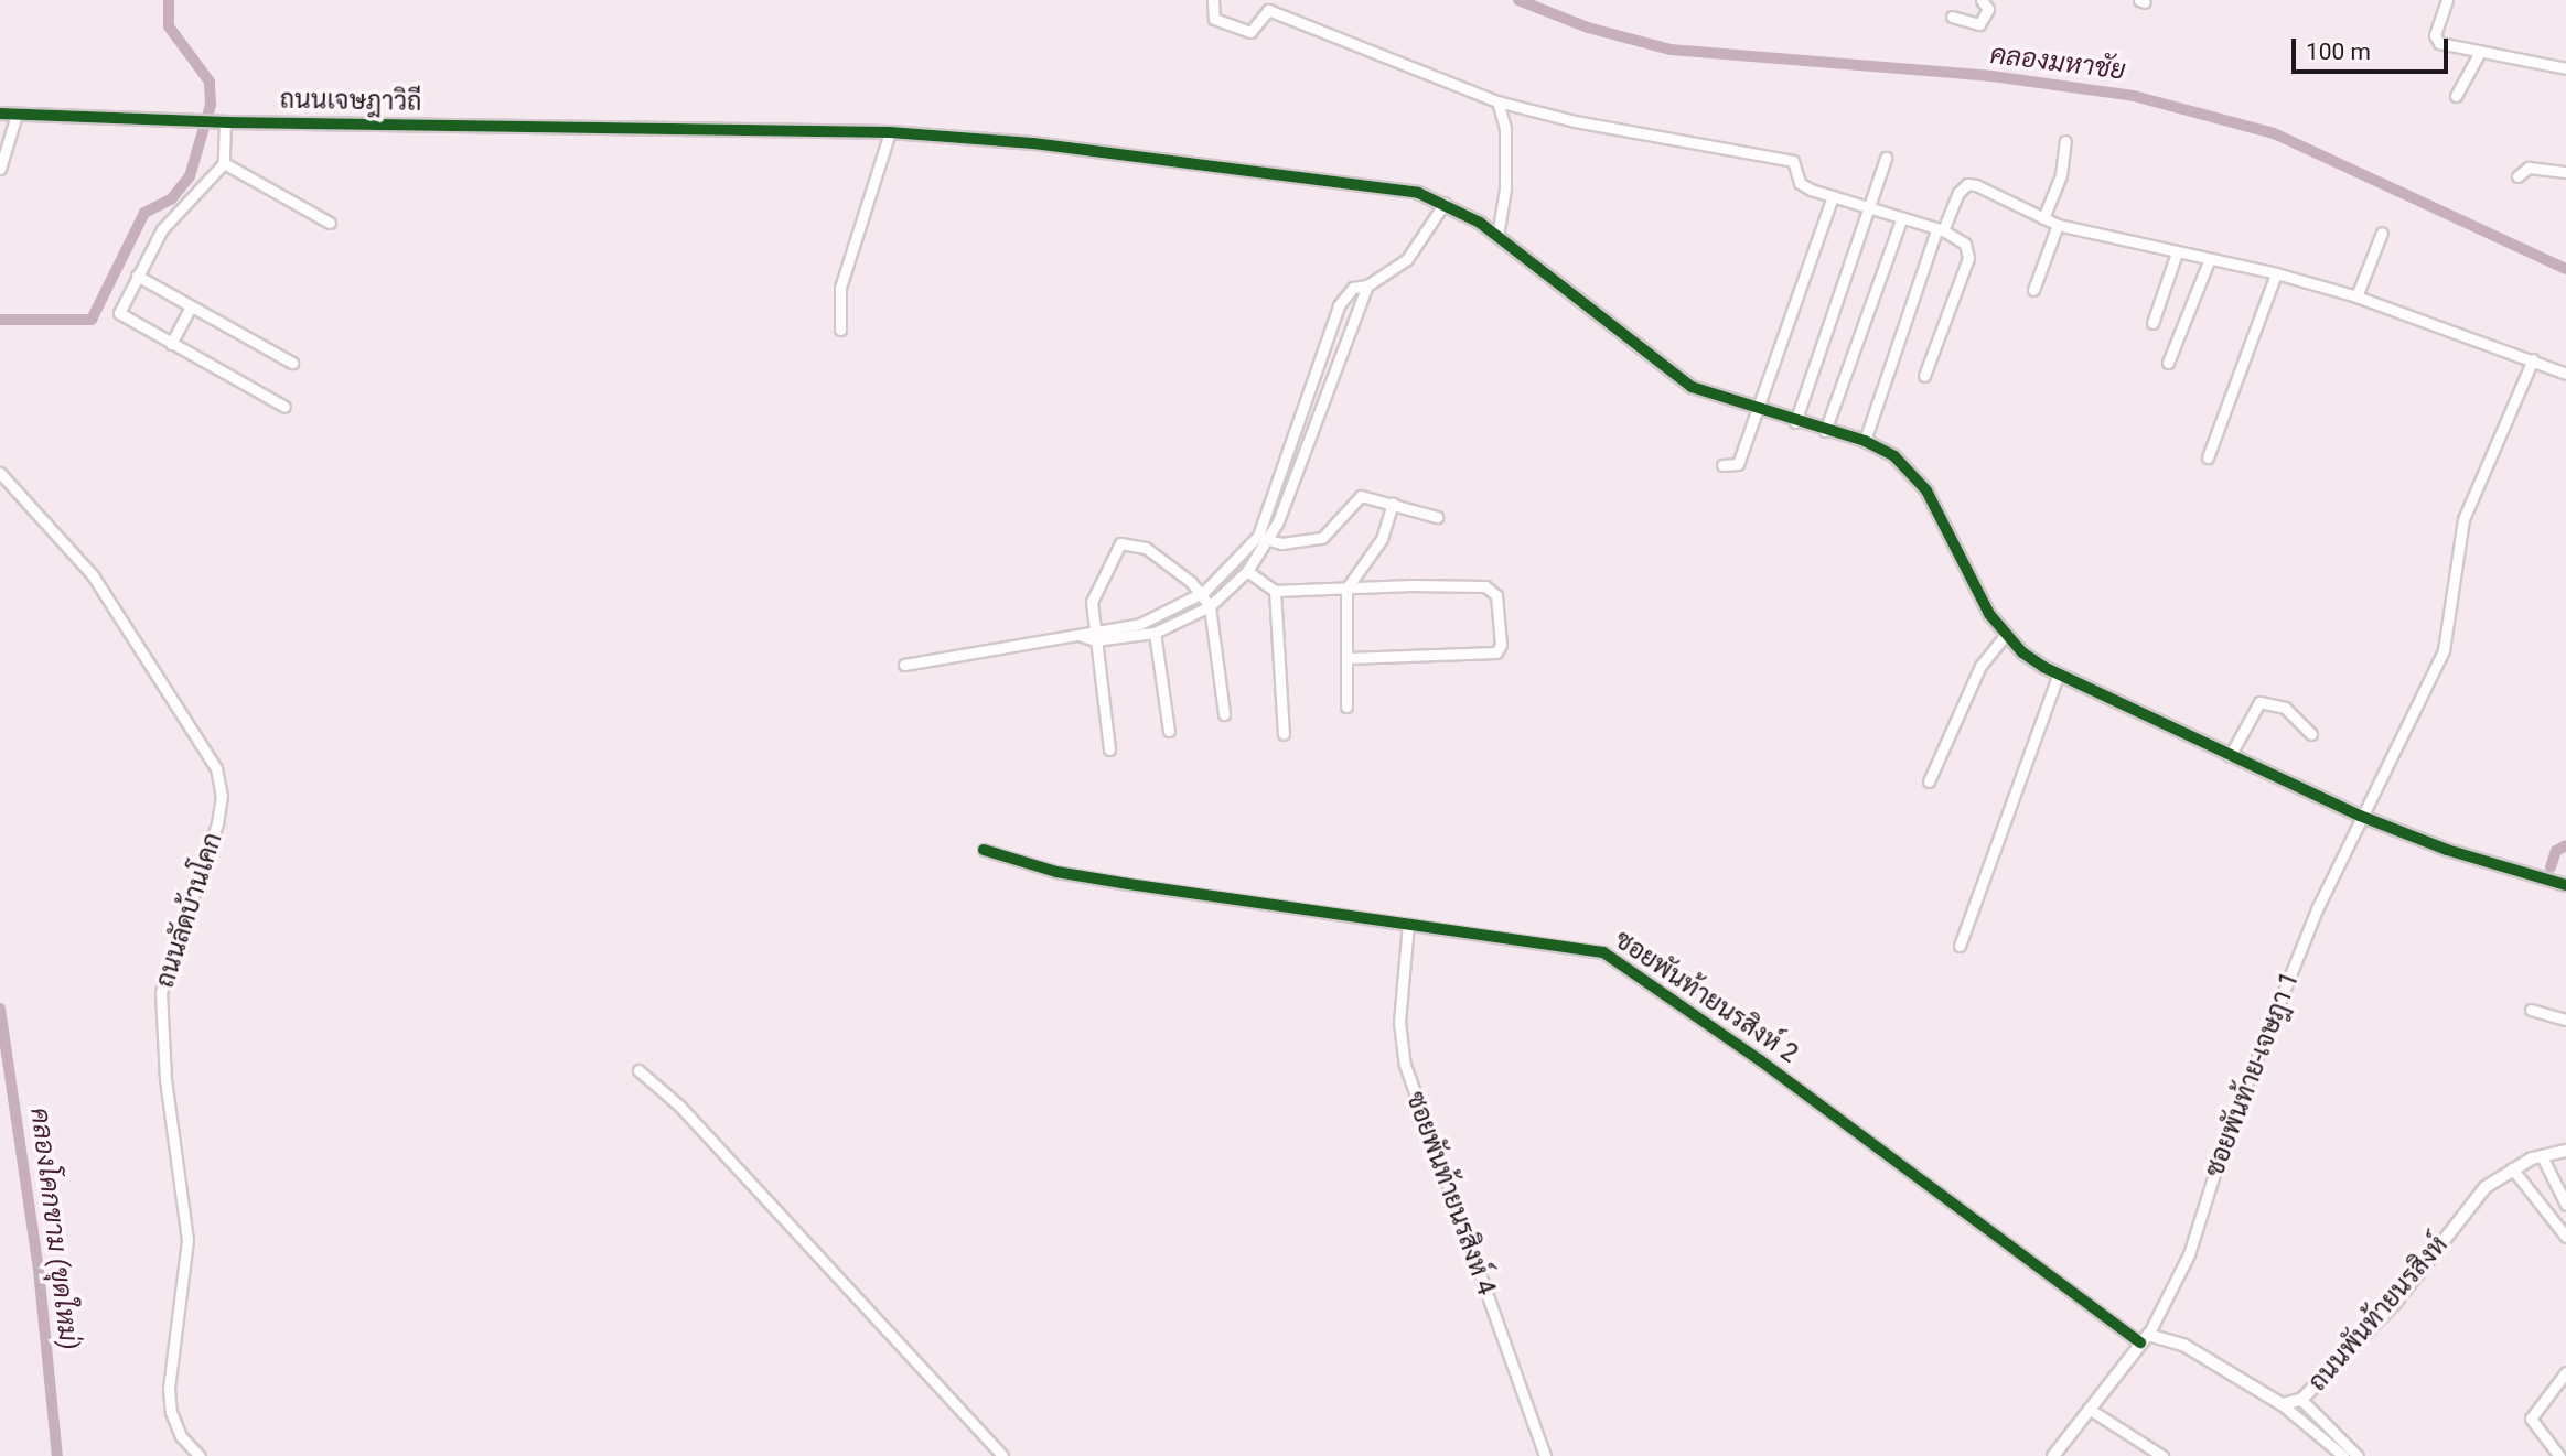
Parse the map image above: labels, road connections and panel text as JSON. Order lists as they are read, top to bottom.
{
  "streets": {
    "street": [
      "ถนนเจษฎาวิถี",
      "ถนนลัดบ้านโคก",
      "ซอยพันท้ายนรสิงห์ 2",
      "ซอยพันท้าย-เจษฎา 1",
      "ซอยพันท้ายนรสิงห์ 4",
      "ถนนพันท้ายนรสิงห์"
    ]
  },
  "crossings": [
    ["ถนนเจษฎาวิถี", "ซอยพันท้าย-เจษฎา 1"],
    ["ซอยพันท้ายนรสิงห์ 2", "ซอยพันท้าย-เจษฎา 1"],
    ["ซอยพันท้ายนรสิงห์ 2", "ซอยพันท้ายนรสิงห์ 4"],
    ["ซอยพันท้ายนรสิงห์ 2", "ถนนพันท้ายนรสิงห์"],
    ["ซอยพันท้าย-เจษฎา 1", "ถนนพันท้ายนรสิงห์"]
  ],
  "water": ["คลองมหาชัย", "คลองโคกขาม (ขุดใหม่)"],
  "scale_bar": "100 m"
}
